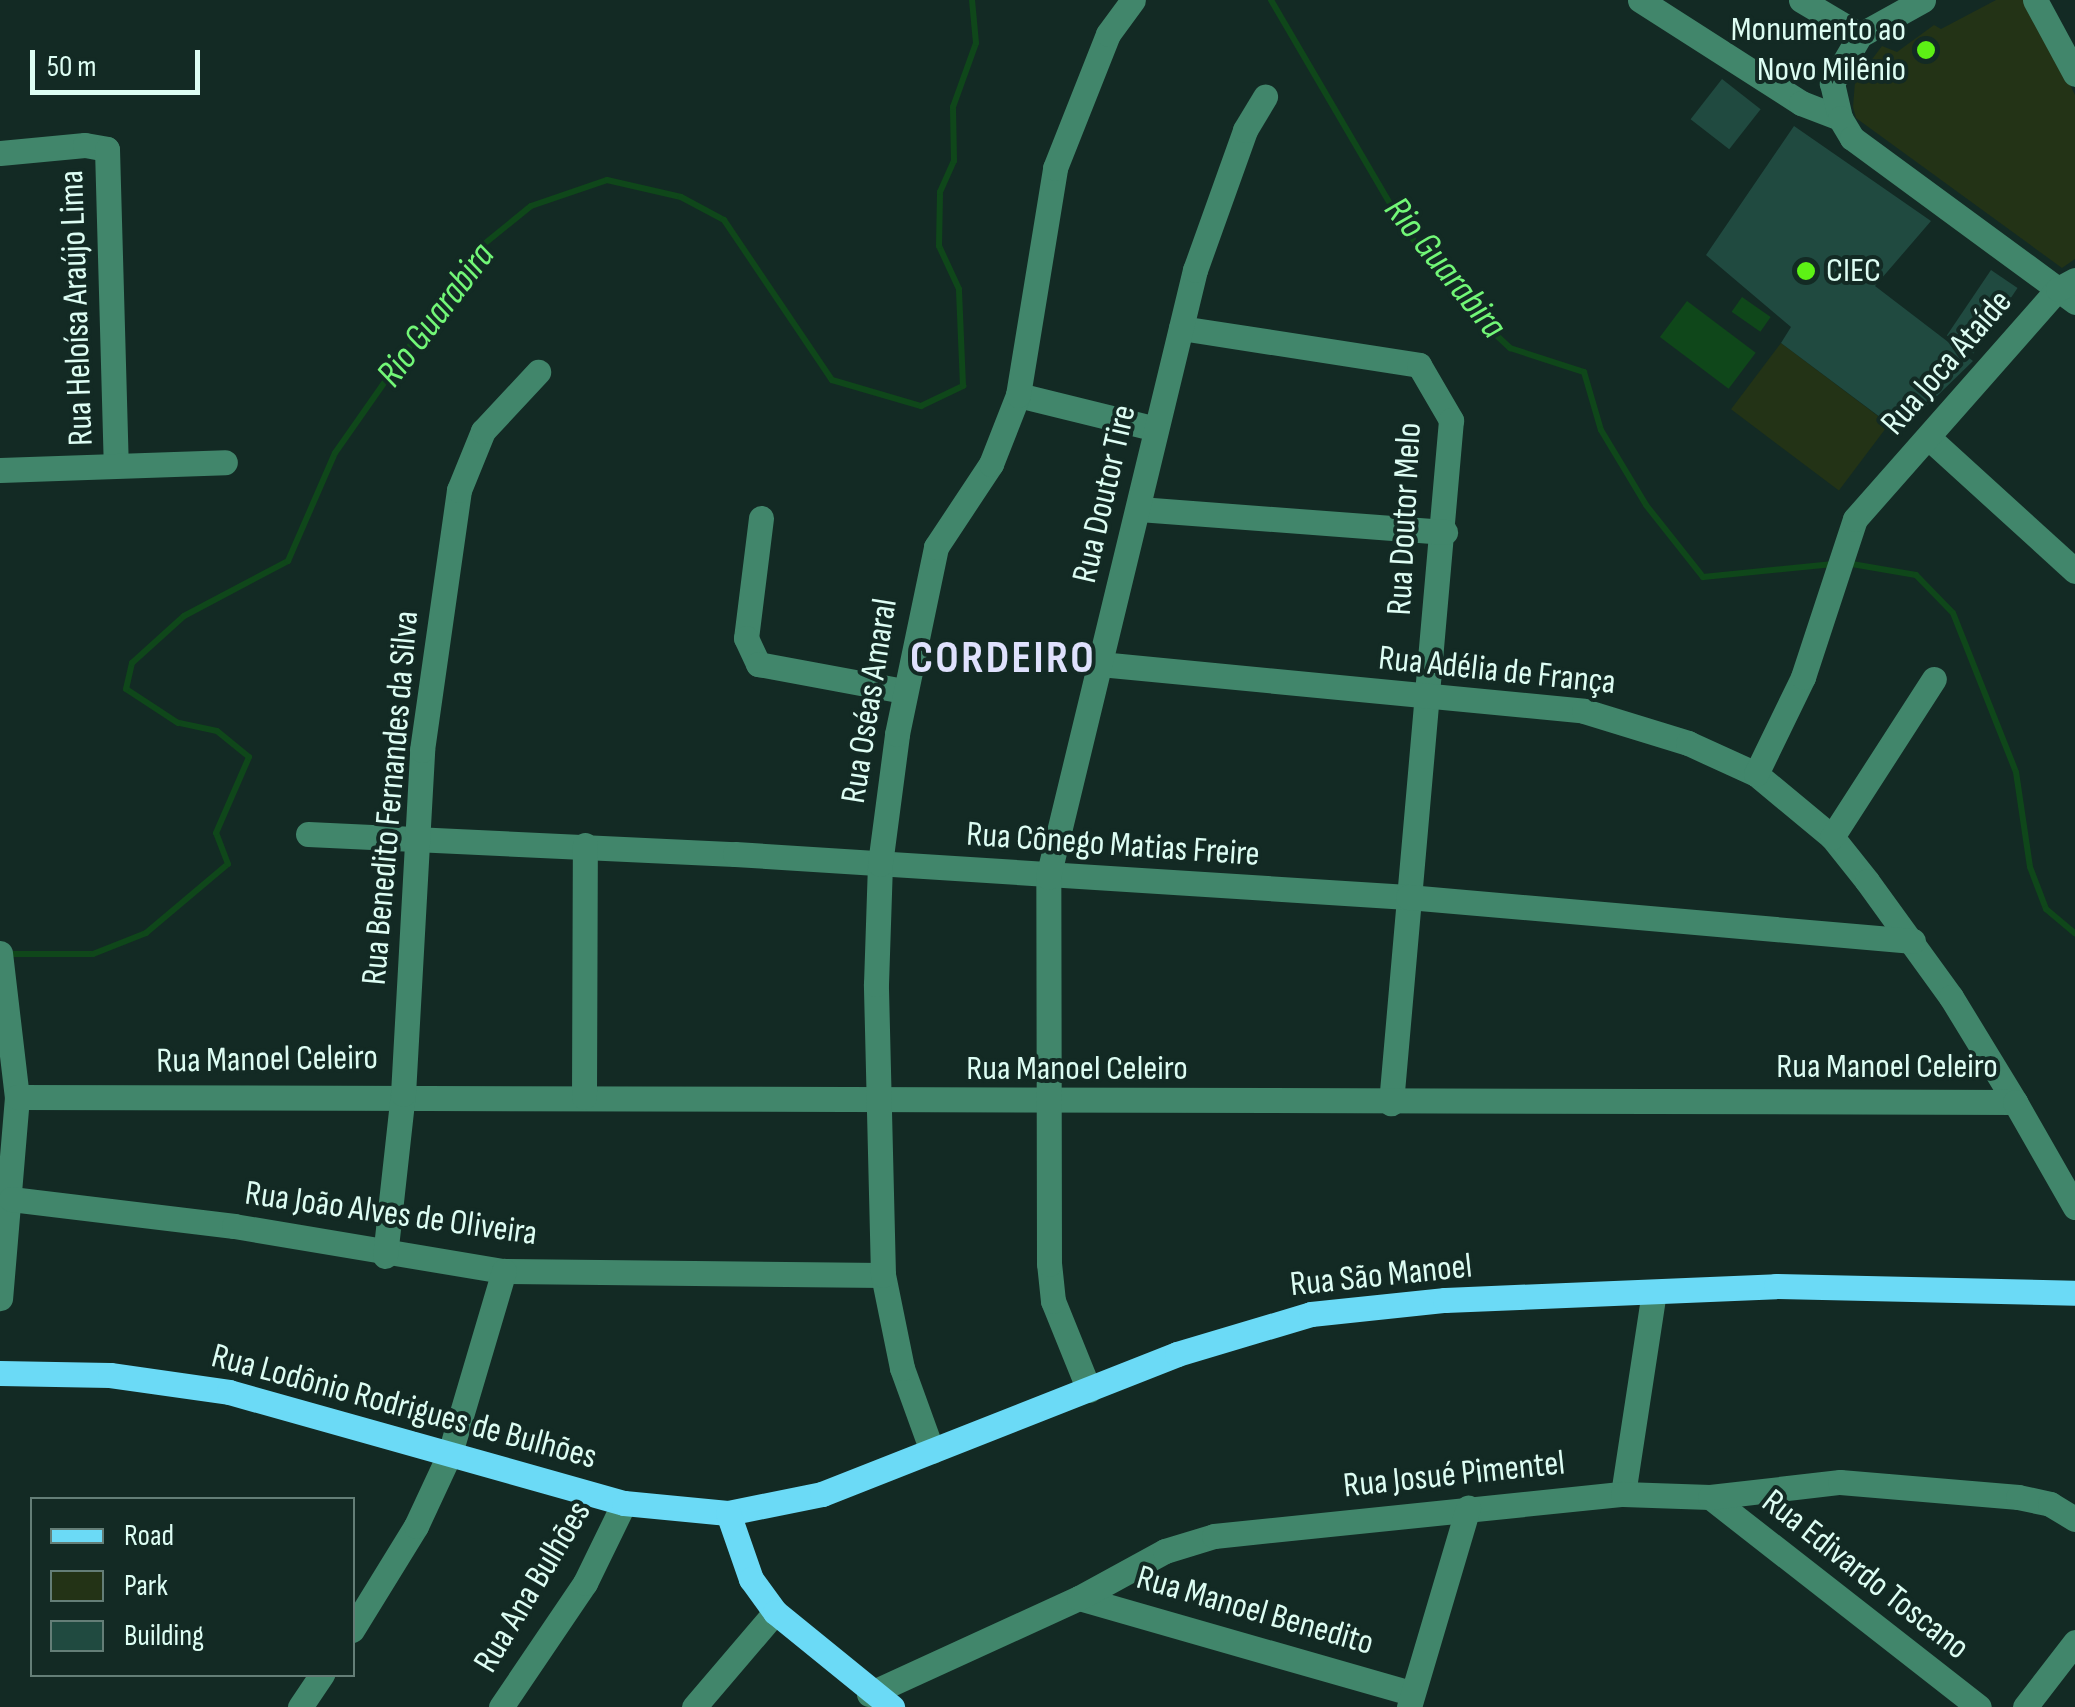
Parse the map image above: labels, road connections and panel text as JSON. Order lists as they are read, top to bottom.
{
  "streets": {
    "main road": ["Rua São Manoel", "Rua Lodônio Rodrigues de Bulhões"],
    "street": [
      "Rua Heloísa Araújo Lima",
      "Rua Joca Ataíde",
      "Rua Doutor Tire",
      "Rua Doutor Melo",
      "Rua Adélia de França",
      "Rua Oséas Amaral",
      "Rua Benedito Fernandes da Silva",
      "Rua Cônego Matias Freire",
      "Rua Manoel Celeiro",
      "Rua João Alves de Oliveira",
      "Rua Josué Pimentel",
      "Rua Edivardo Toscano",
      "Rua Ana Bulhões",
      "Rua Manoel Benedito"
    ]
  },
  "crossings": [
    ["Rua Joca Ataíde", "Rua Adélia de França"],
    ["Rua Doutor Tire", "Rua Doutor Melo"],
    ["Rua Doutor Tire", "Rua Adélia de França"],
    ["Rua Doutor Tire", "Rua Cônego Matias Freire"],
    ["Rua Doutor Tire", "Rua Manoel Celeiro"],
    ["Rua Doutor Tire", "Rua São Manoel"],
    ["Rua Doutor Melo", "Rua Adélia de França"],
    ["Rua Doutor Melo", "Rua Cônego Matias Freire"],
    ["Rua Doutor Melo", "Rua Manoel Celeiro"],
    ["Rua Adélia de França", "Rua Cônego Matias Freire"],
    ["Rua Adélia de França", "Rua Manoel Celeiro"],
    ["Rua Oséas Amaral", "Rua Cônego Matias Freire"],
    ["Rua Oséas Amaral", "Rua Manoel Celeiro"],
    ["Rua Oséas Amaral", "Rua João Alves de Oliveira"],
    ["Rua Oséas Amaral", "Rua São Manoel"],
    ["Rua Benedito Fernandes da Silva", "Rua Cônego Matias Freire"],
    ["Rua Benedito Fernandes da Silva", "Rua Manoel Celeiro"],
    ["Rua Benedito Fernandes da Silva", "Rua João Alves de Oliveira"],
    ["Rua São Manoel", "Rua Lodônio Rodrigues de Bulhões"],
    ["Rua Lodônio Rodrigues de Bulhões", "Rua Ana Bulhões"],
    ["Rua Josué Pimentel", "Rua Edivardo Toscano"],
    ["Rua Josué Pimentel", "Rua Manoel Benedito"]
  ],
  "districts": ["CORDEIRO"],
  "water": ["Rio Guarabira"],
  "places": ["Monumento ao Novo Milênio", "CIEC"],
  "legend": ["Road", "Park", "Building"],
  "scale_bar": "50 m"
}
